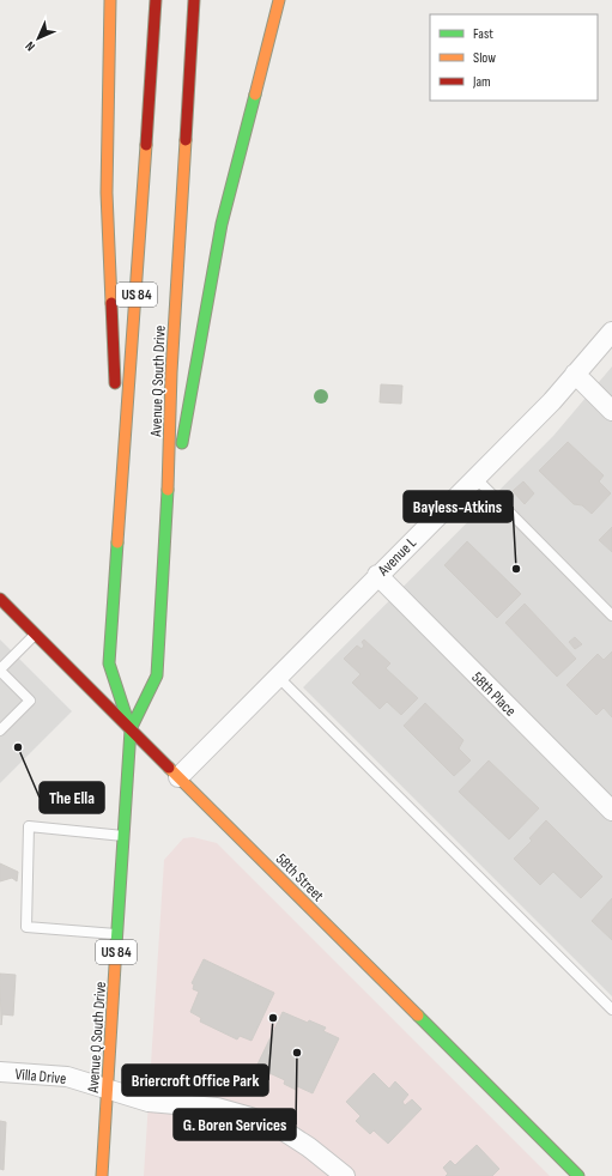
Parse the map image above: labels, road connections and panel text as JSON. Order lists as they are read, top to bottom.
{
  "streets": {
    "main road": ["US 84", "Avenue Q South Drive", "58th Street"],
    "street": ["Avenue L", "58th Place", "Villa Drive"]
  },
  "crossings": [
    ["Avenue Q South Drive", "58th Street"],
    ["Avenue Q South Drive", "Villa Drive"],
    ["Avenue L", "58th Place"],
    ["Avenue L", "58th Street"]
  ],
  "places": [
    "Bayless-Atkins",
    "The Ella",
    "Briercroft Office Park",
    "G. Boren Services"
  ],
  "legend": ["Fast", "Slow", "Jam"],
  "north": "bottom left"
}
